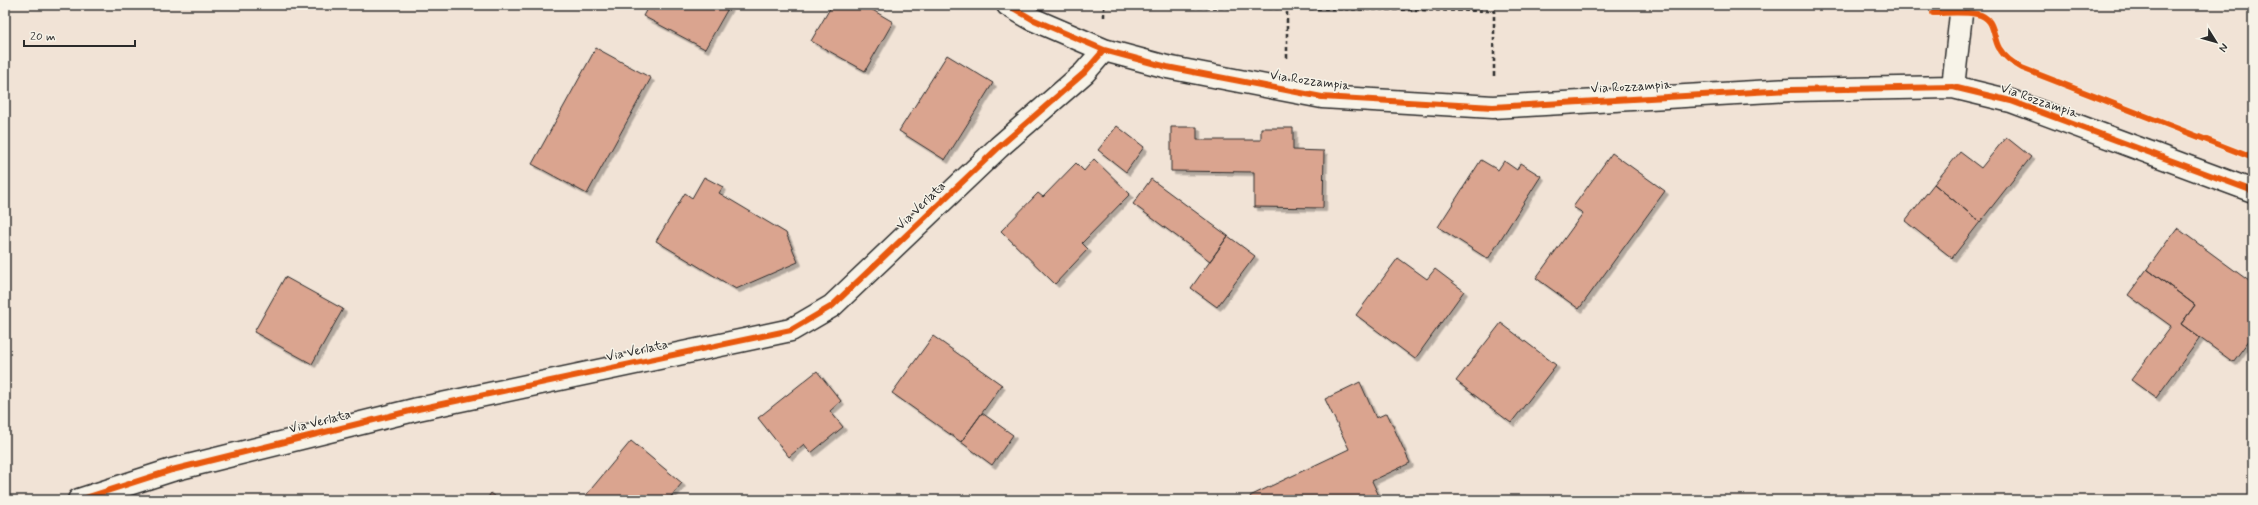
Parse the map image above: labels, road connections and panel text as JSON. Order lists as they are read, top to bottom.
{
  "streets": {
    "street": ["Via Rozzampia", "Via Verlata"]
  },
  "crossings": [
    ["Via Rozzampia", "Via Verlata"]
  ],
  "scale_bar": "20 m",
  "north": "bottom right"
}
